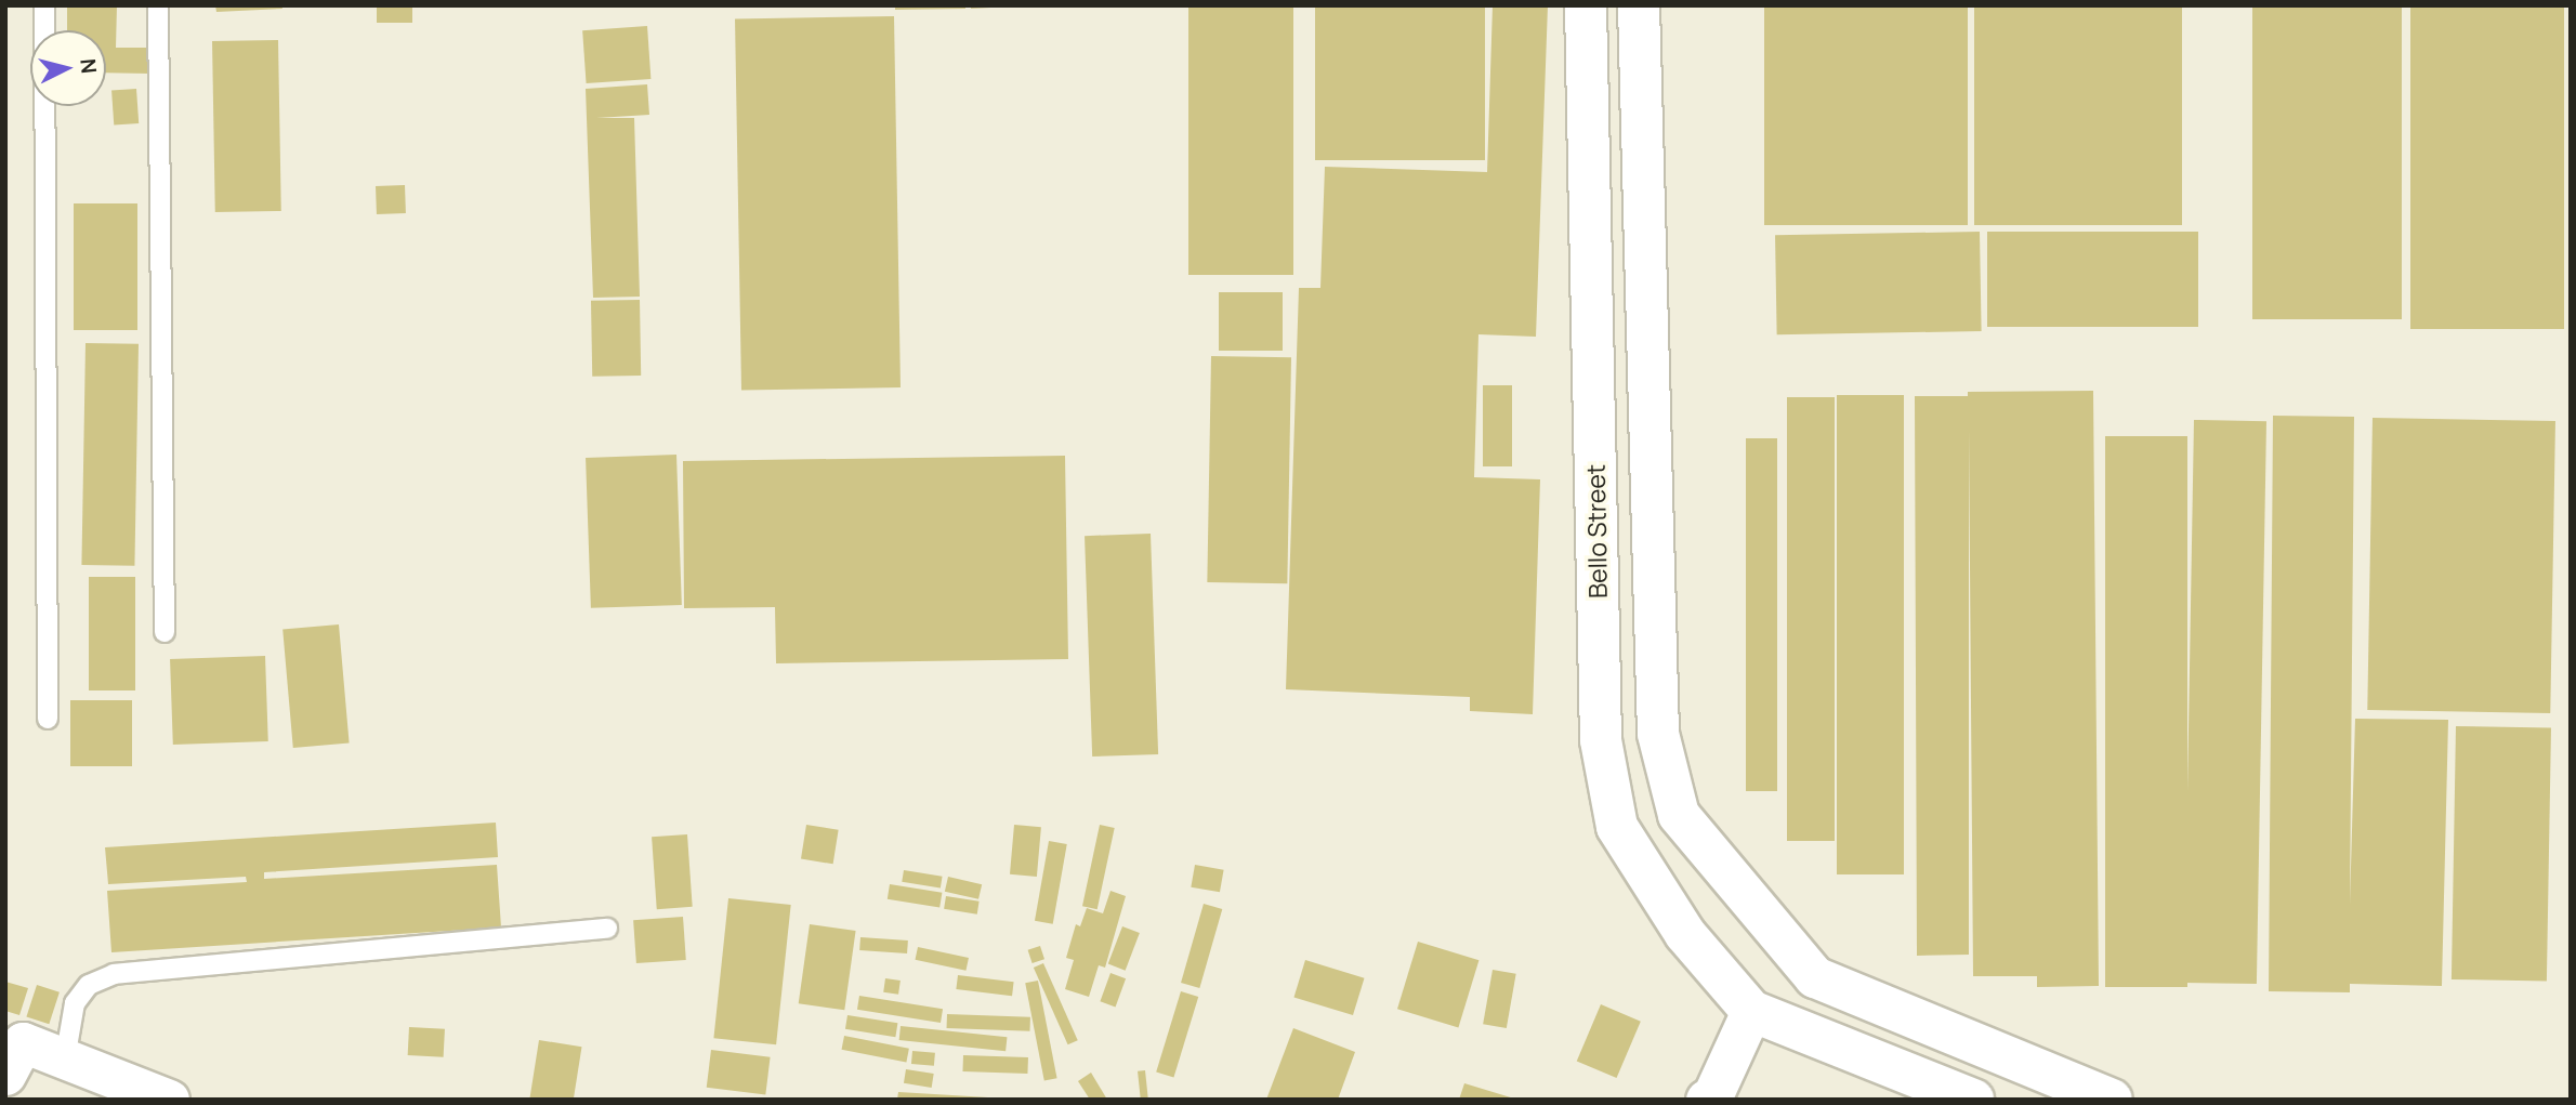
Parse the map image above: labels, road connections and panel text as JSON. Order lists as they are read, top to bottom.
{
  "streets": {
    "street": ["Bello Street"]
  },
  "north": "right"
}
